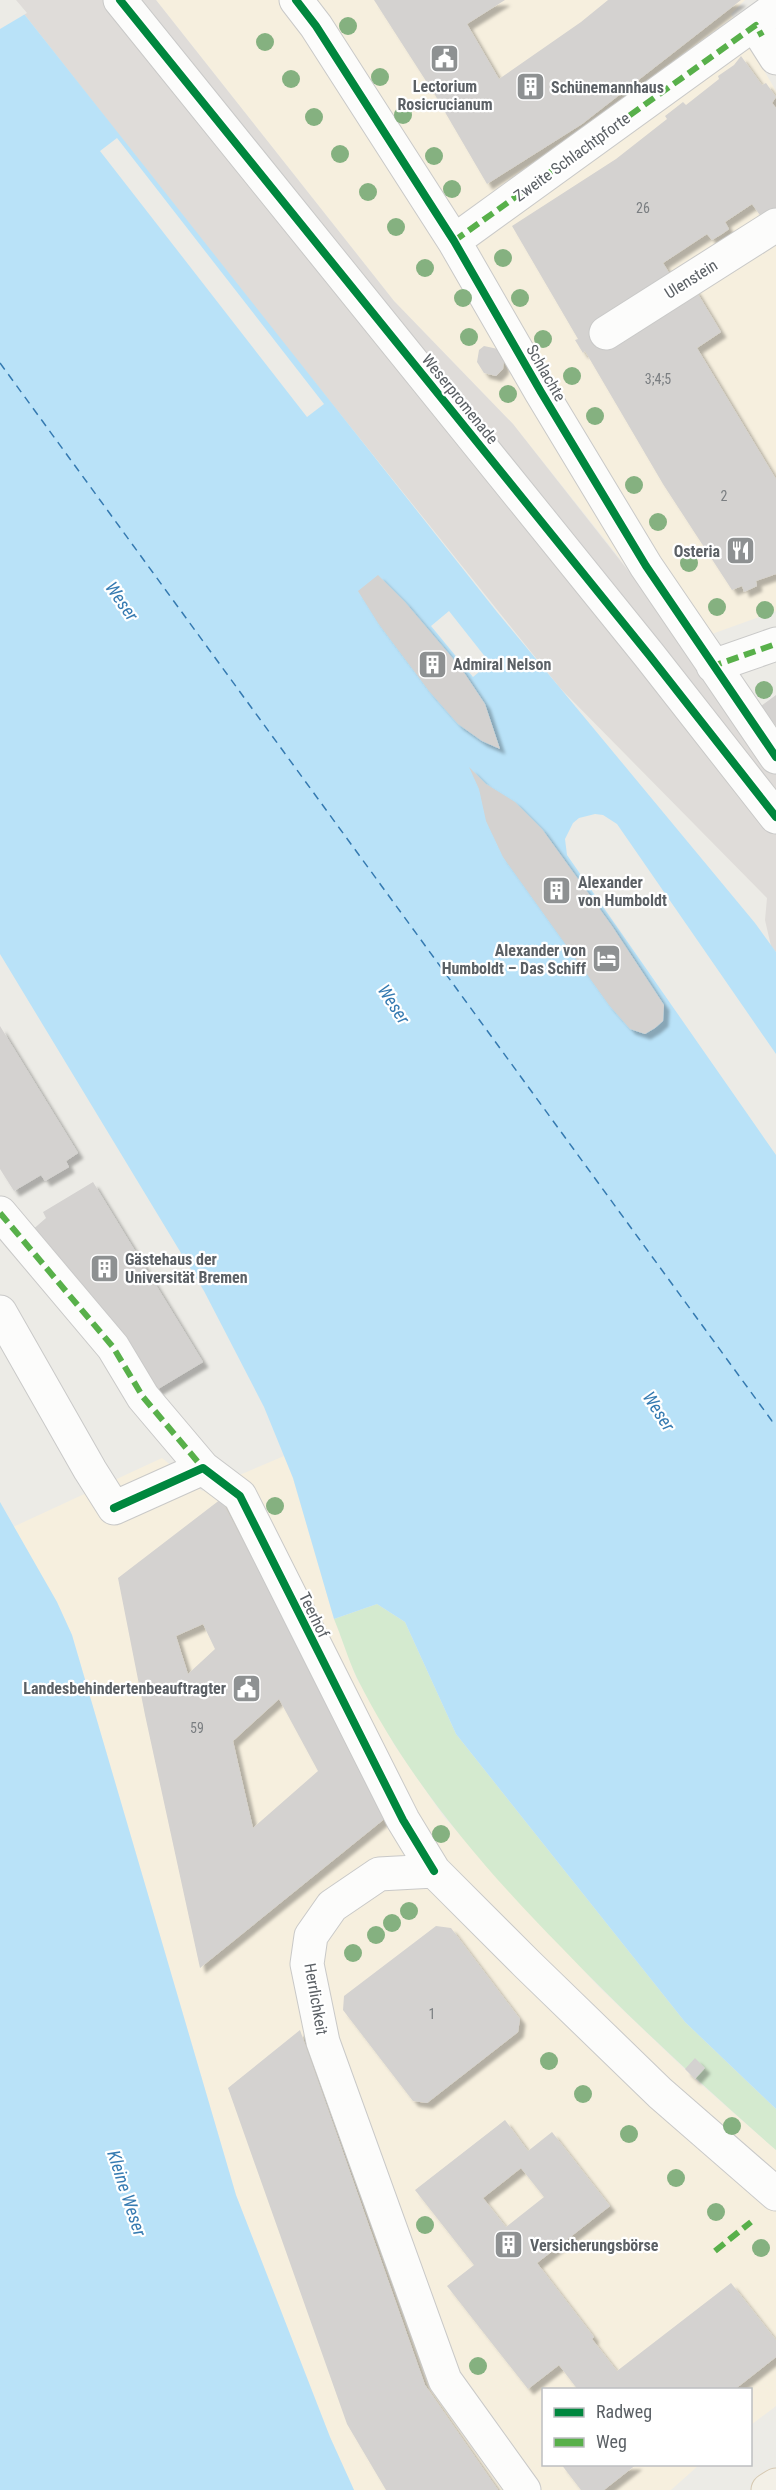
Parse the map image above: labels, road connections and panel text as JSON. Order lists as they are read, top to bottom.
{
  "streets": {
    "street": [
      "Zweite Schlachtpforte",
      "Ulenstein",
      "Schlachte",
      "Weserpromenade",
      "Teerhof",
      "Herrlichkeit"
    ]
  },
  "crossings": [
    ["Zweite Schlachtpforte", "Schlachte"],
    ["Teerhof", "Herrlichkeit"]
  ],
  "water": ["Weser", "Kleine Weser"],
  "places": {
    "public building": ["Lectorium Rosicrucianum", "Landesbehindertenbeauftragter"],
    "building": [
      "Schünemannhaus",
      "Admiral Nelson",
      "Alexander von Humboldt",
      "Gästehaus der Universität Bremen",
      "Versicherungsbörse"
    ],
    "restaurant": ["Osteria"],
    "hotel": ["Alexander von Humboldt – Das Schiff"]
  },
  "house_numbers": [
    "26",
    "3;4;5",
    "2",
    "59",
    "1"
  ],
  "legend": ["Radweg", "Weg"]
}
